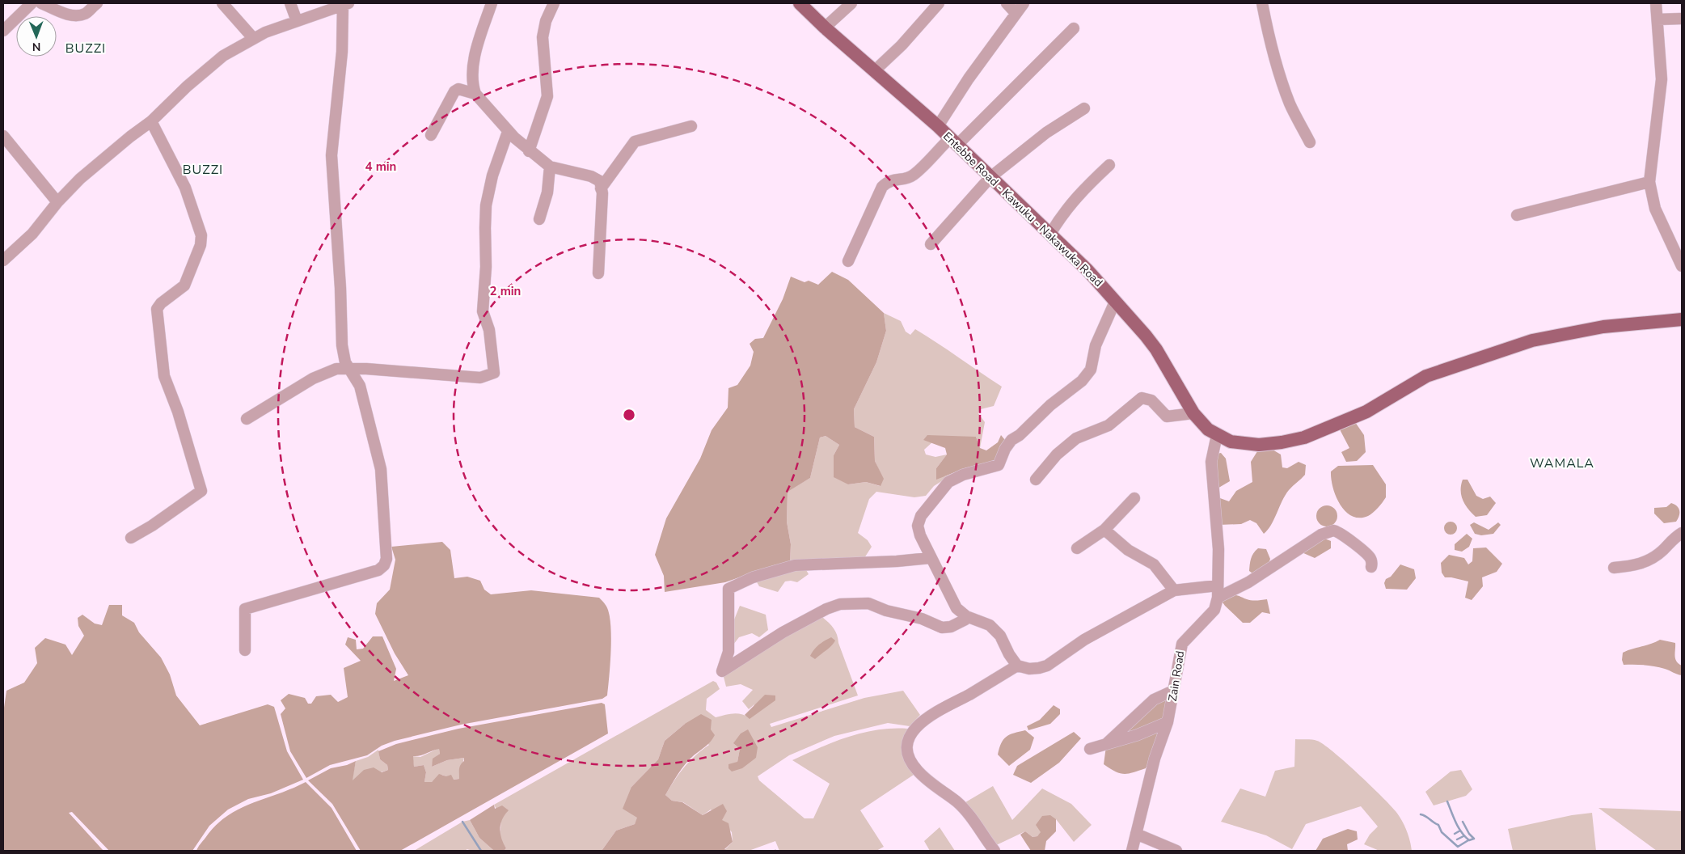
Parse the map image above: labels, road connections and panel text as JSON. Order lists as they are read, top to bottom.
{
  "streets": {
    "main road": ["Entebbe Road - Kawuku - Nakawuka Road"],
    "street": ["Zain Road"]
  },
  "crossings": [
    ["Entebbe Road - Kawuku - Nakawuka Road", "Zain Road"]
  ],
  "districts": ["BUZZI", "BUZZI", "WAMALA"],
  "north": "bottom",
  "rings": ["4 min", "2 min"]
}
